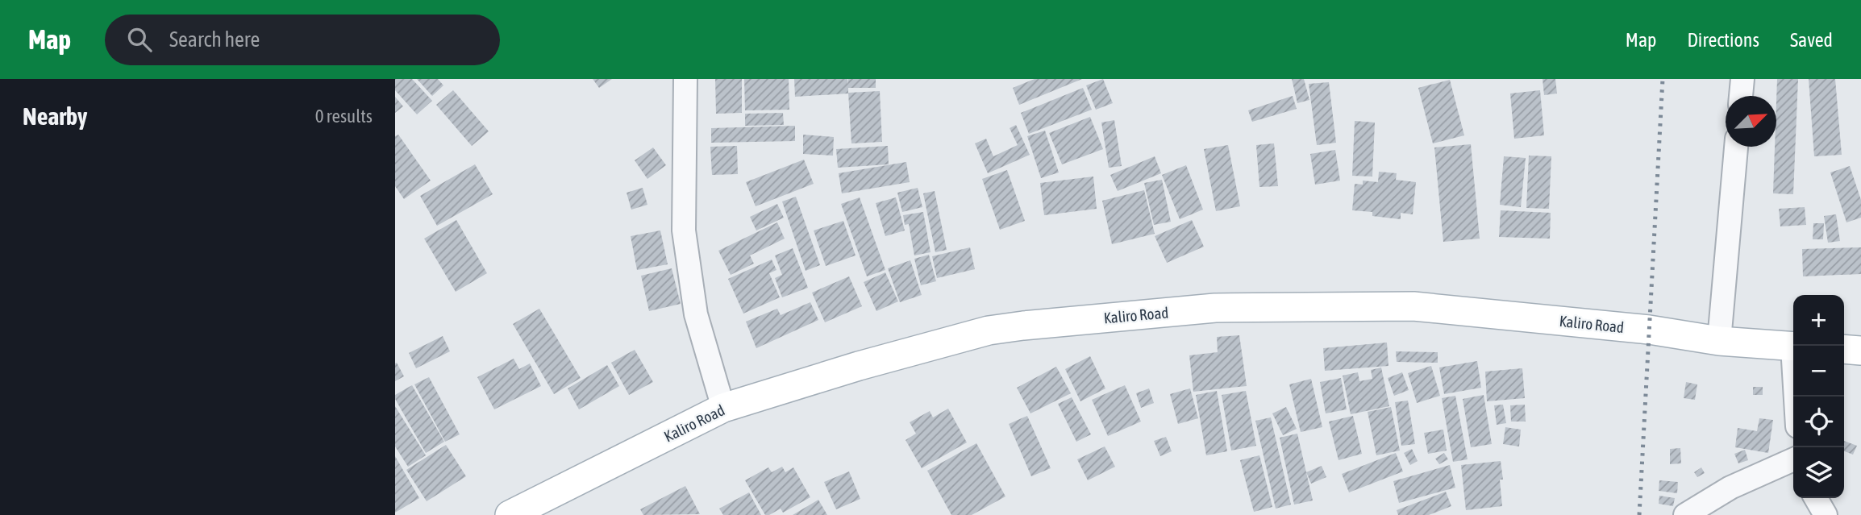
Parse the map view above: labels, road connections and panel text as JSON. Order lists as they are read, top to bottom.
{
  "streets": {
    "main road": ["Kaliro Road"]
  },
  "north": "top right",
  "page": {
    "header": "Map",
    "search": "Search here",
    "nav": ["Map", "Directions", "Saved"],
    "heading": ["Nearby", "0 results"],
    "map_buttons": ["+", "−"]
  }
}
